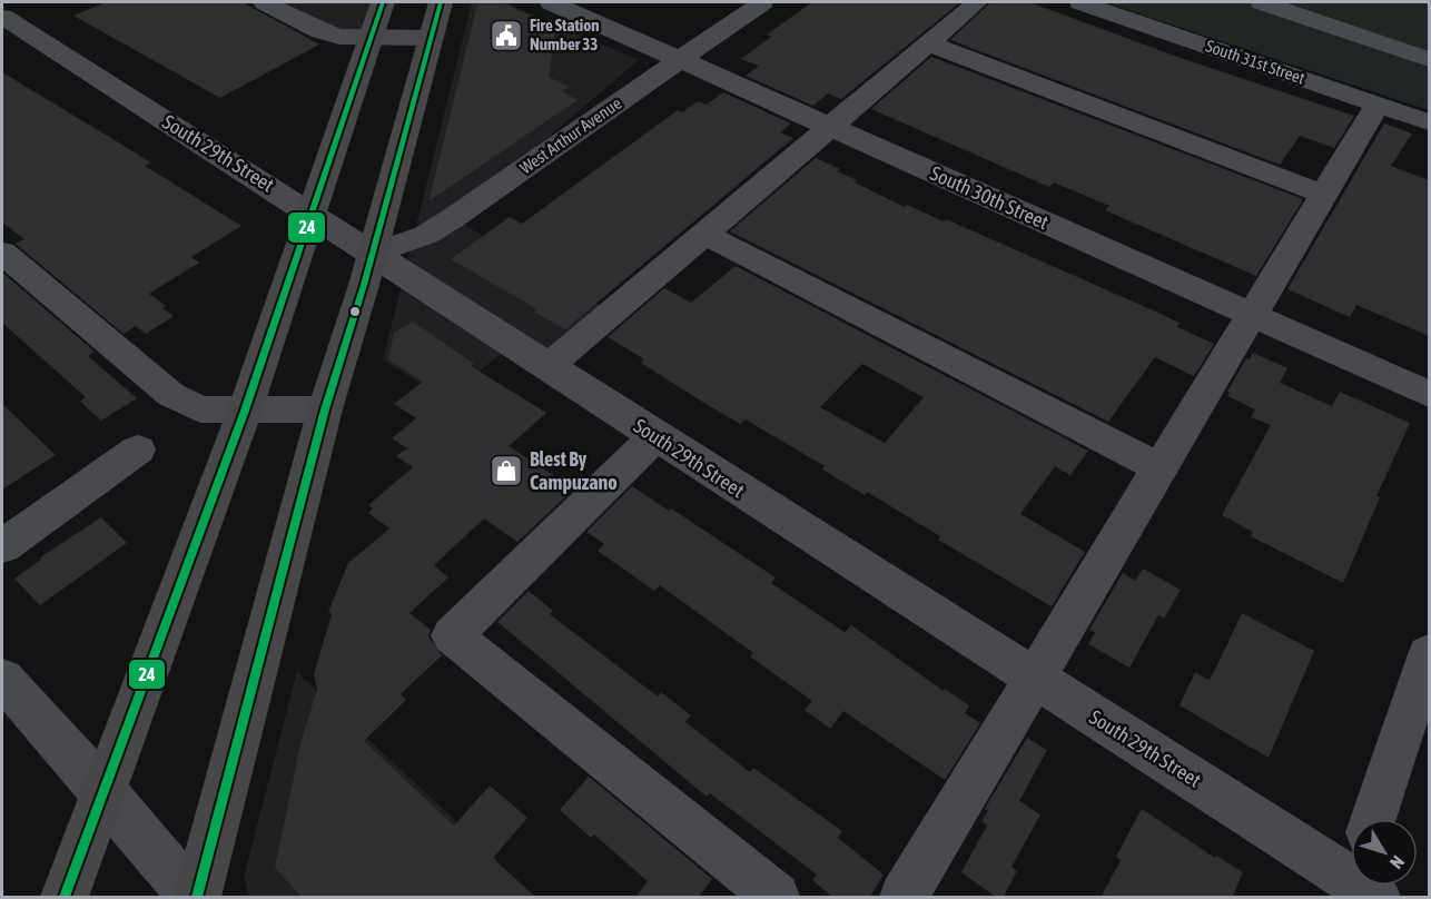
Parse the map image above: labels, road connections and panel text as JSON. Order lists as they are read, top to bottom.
{
  "streets": {
    "street": [
      "South 31st Street",
      "West Arthur Avenue",
      "South 29th Street",
      "South 30th Street"
    ]
  },
  "crossings": [
    ["West Arthur Avenue", "South 29th Street"],
    ["West Arthur Avenue", "South 30th Street"]
  ],
  "places": {
    "public building": ["Fire Station Number 33"],
    "shop": ["Blest By Campuzano"]
  },
  "lines": ["transit line 24"],
  "north": "bottom right"
}
